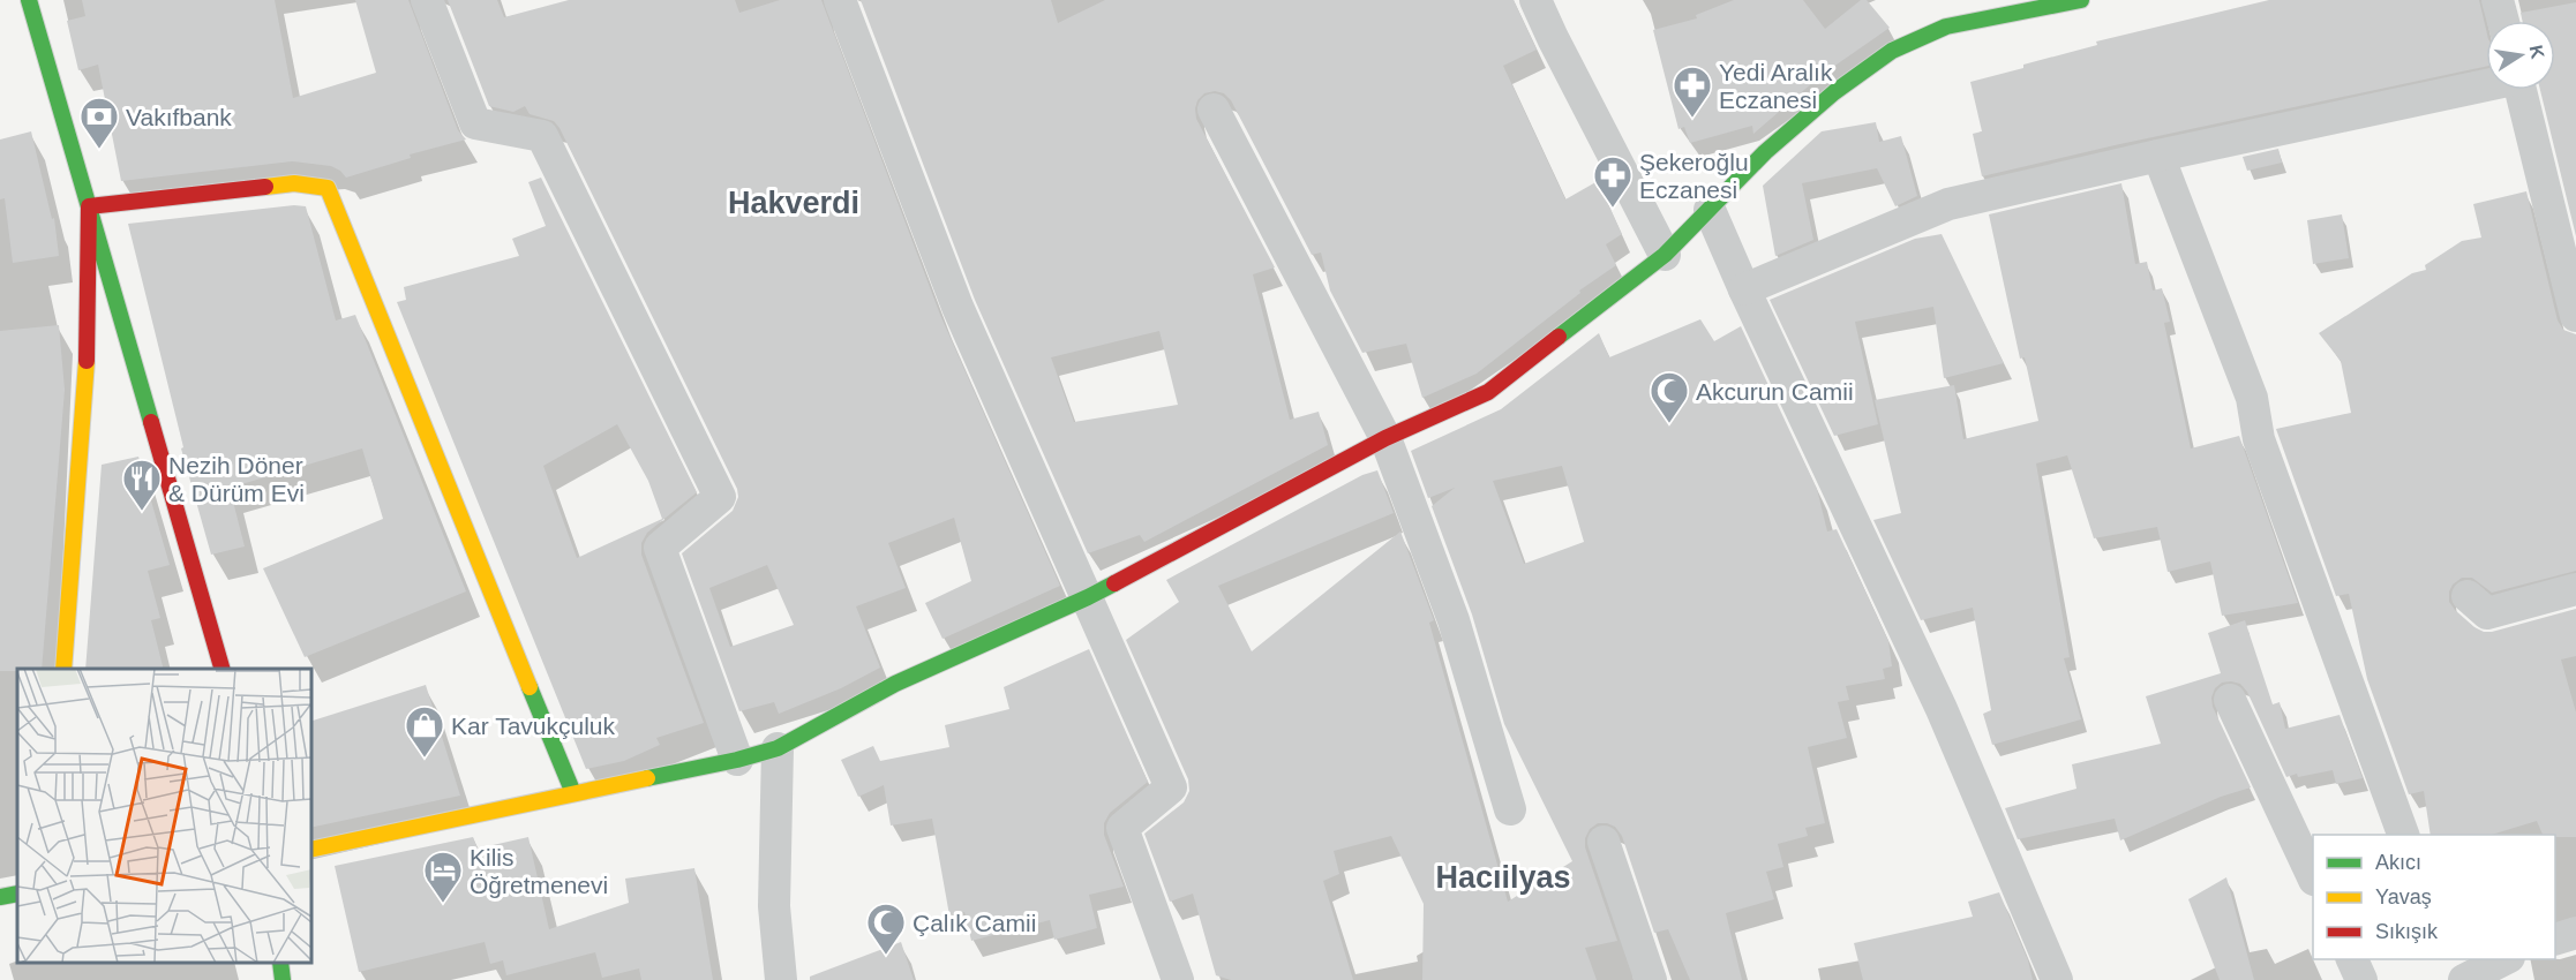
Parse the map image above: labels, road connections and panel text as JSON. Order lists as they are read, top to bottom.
{
  "districts": ["Hakverdi", "Hacıilyas"],
  "places": {
    "pharmacy": ["Yedi Aralık Eczanesi", "Şekeroğlu Eczanesi"],
    "bank": ["Vakıfbank"],
    "mosque": ["Akcurun Camii", "Çalık Camii"],
    "restaurant": ["Nezih Döner & Dürüm Evi"],
    "shop": ["Kar Tavukçuluk"],
    "hotel": ["Kilis Öğretmenevi"]
  },
  "legend": ["Akıcı", "Yavaş", "Sıkışık"],
  "north": "right"
}
